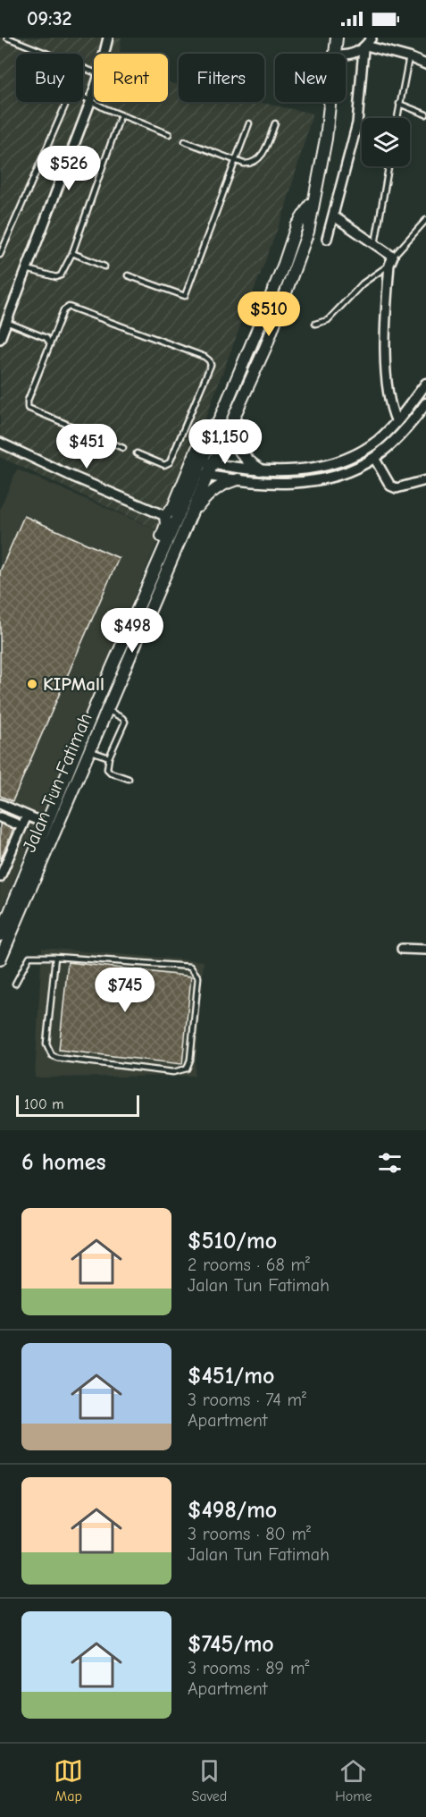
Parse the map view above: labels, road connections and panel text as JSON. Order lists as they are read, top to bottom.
{
  "streets": {
    "main road": ["Jalan Tun Fatimah"]
  },
  "places": ["KIPMall"],
  "scale_bar": "100 m",
  "page": {
    "status": "09:32",
    "chip": [
      "Buy",
      "Rent",
      "Filters",
      "New"
    ],
    "price": [
      "$526",
      "$510",
      "$1,150",
      "$451",
      "$498",
      "$745"
    ],
    "scale": "100 m",
    "heading": "6 homes",
    "list": [
      {
        "name": "$510/mo",
        "note": "2 rooms · 68 m² · Jalan Tun Fatimah"
      },
      {
        "name": "$451/mo",
        "note": "3 rooms · 74 m² · Apartment"
      },
      {
        "name": "$498/mo",
        "note": "3 rooms · 80 m² · Jalan Tun Fatimah"
      },
      {
        "name": "$745/mo",
        "note": "3 rooms · 89 m² · Apartment"
      }
    ],
    "tabs": ["Map", "Saved", "Home"]
  }
}
